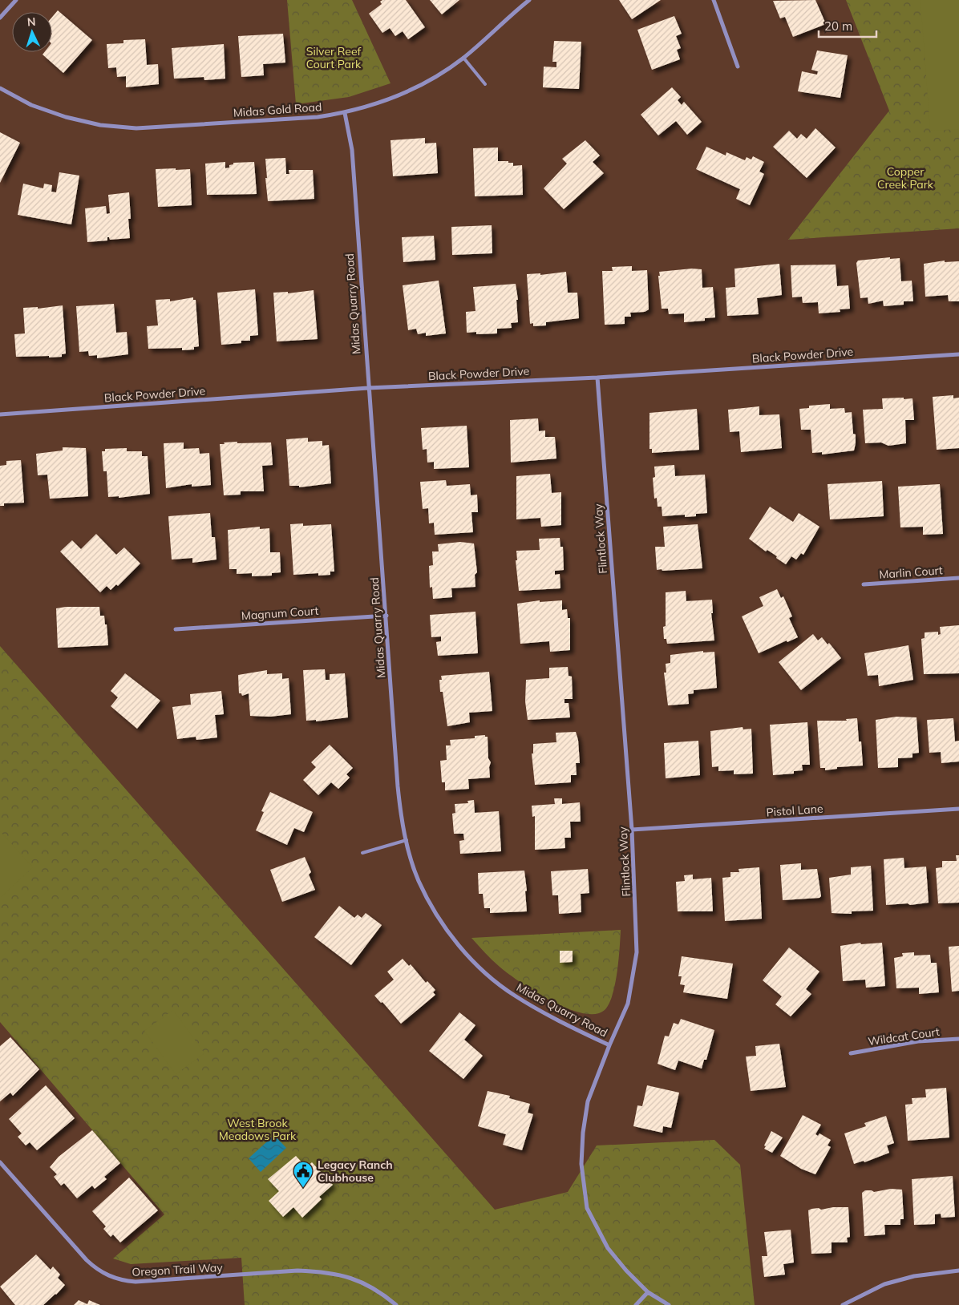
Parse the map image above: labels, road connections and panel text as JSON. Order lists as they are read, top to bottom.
{
  "streets": {
    "street": [
      "Midas Gold Road",
      "Midas Quarry Road",
      "Black Powder Drive",
      "Flintlock Way",
      "Marlin Court",
      "Magnum Court",
      "Pistol Lane",
      "Wildcat Court",
      "Oregon Trail Way"
    ]
  },
  "crossings": [
    ["Midas Gold Road", "Midas Quarry Road"],
    ["Midas Quarry Road", "Black Powder Drive"],
    ["Midas Quarry Road", "Flintlock Way"],
    ["Midas Quarry Road", "Magnum Court"],
    ["Black Powder Drive", "Flintlock Way"],
    ["Flintlock Way", "Pistol Lane"]
  ],
  "parks": ["Silver Reef Court Park", "Copper Creek Park", "West Brook Meadows Park"],
  "places": {
    "public building": ["Legacy Ranch Clubhouse"]
  },
  "scale_bar": "20 m",
  "north": "top"
}
